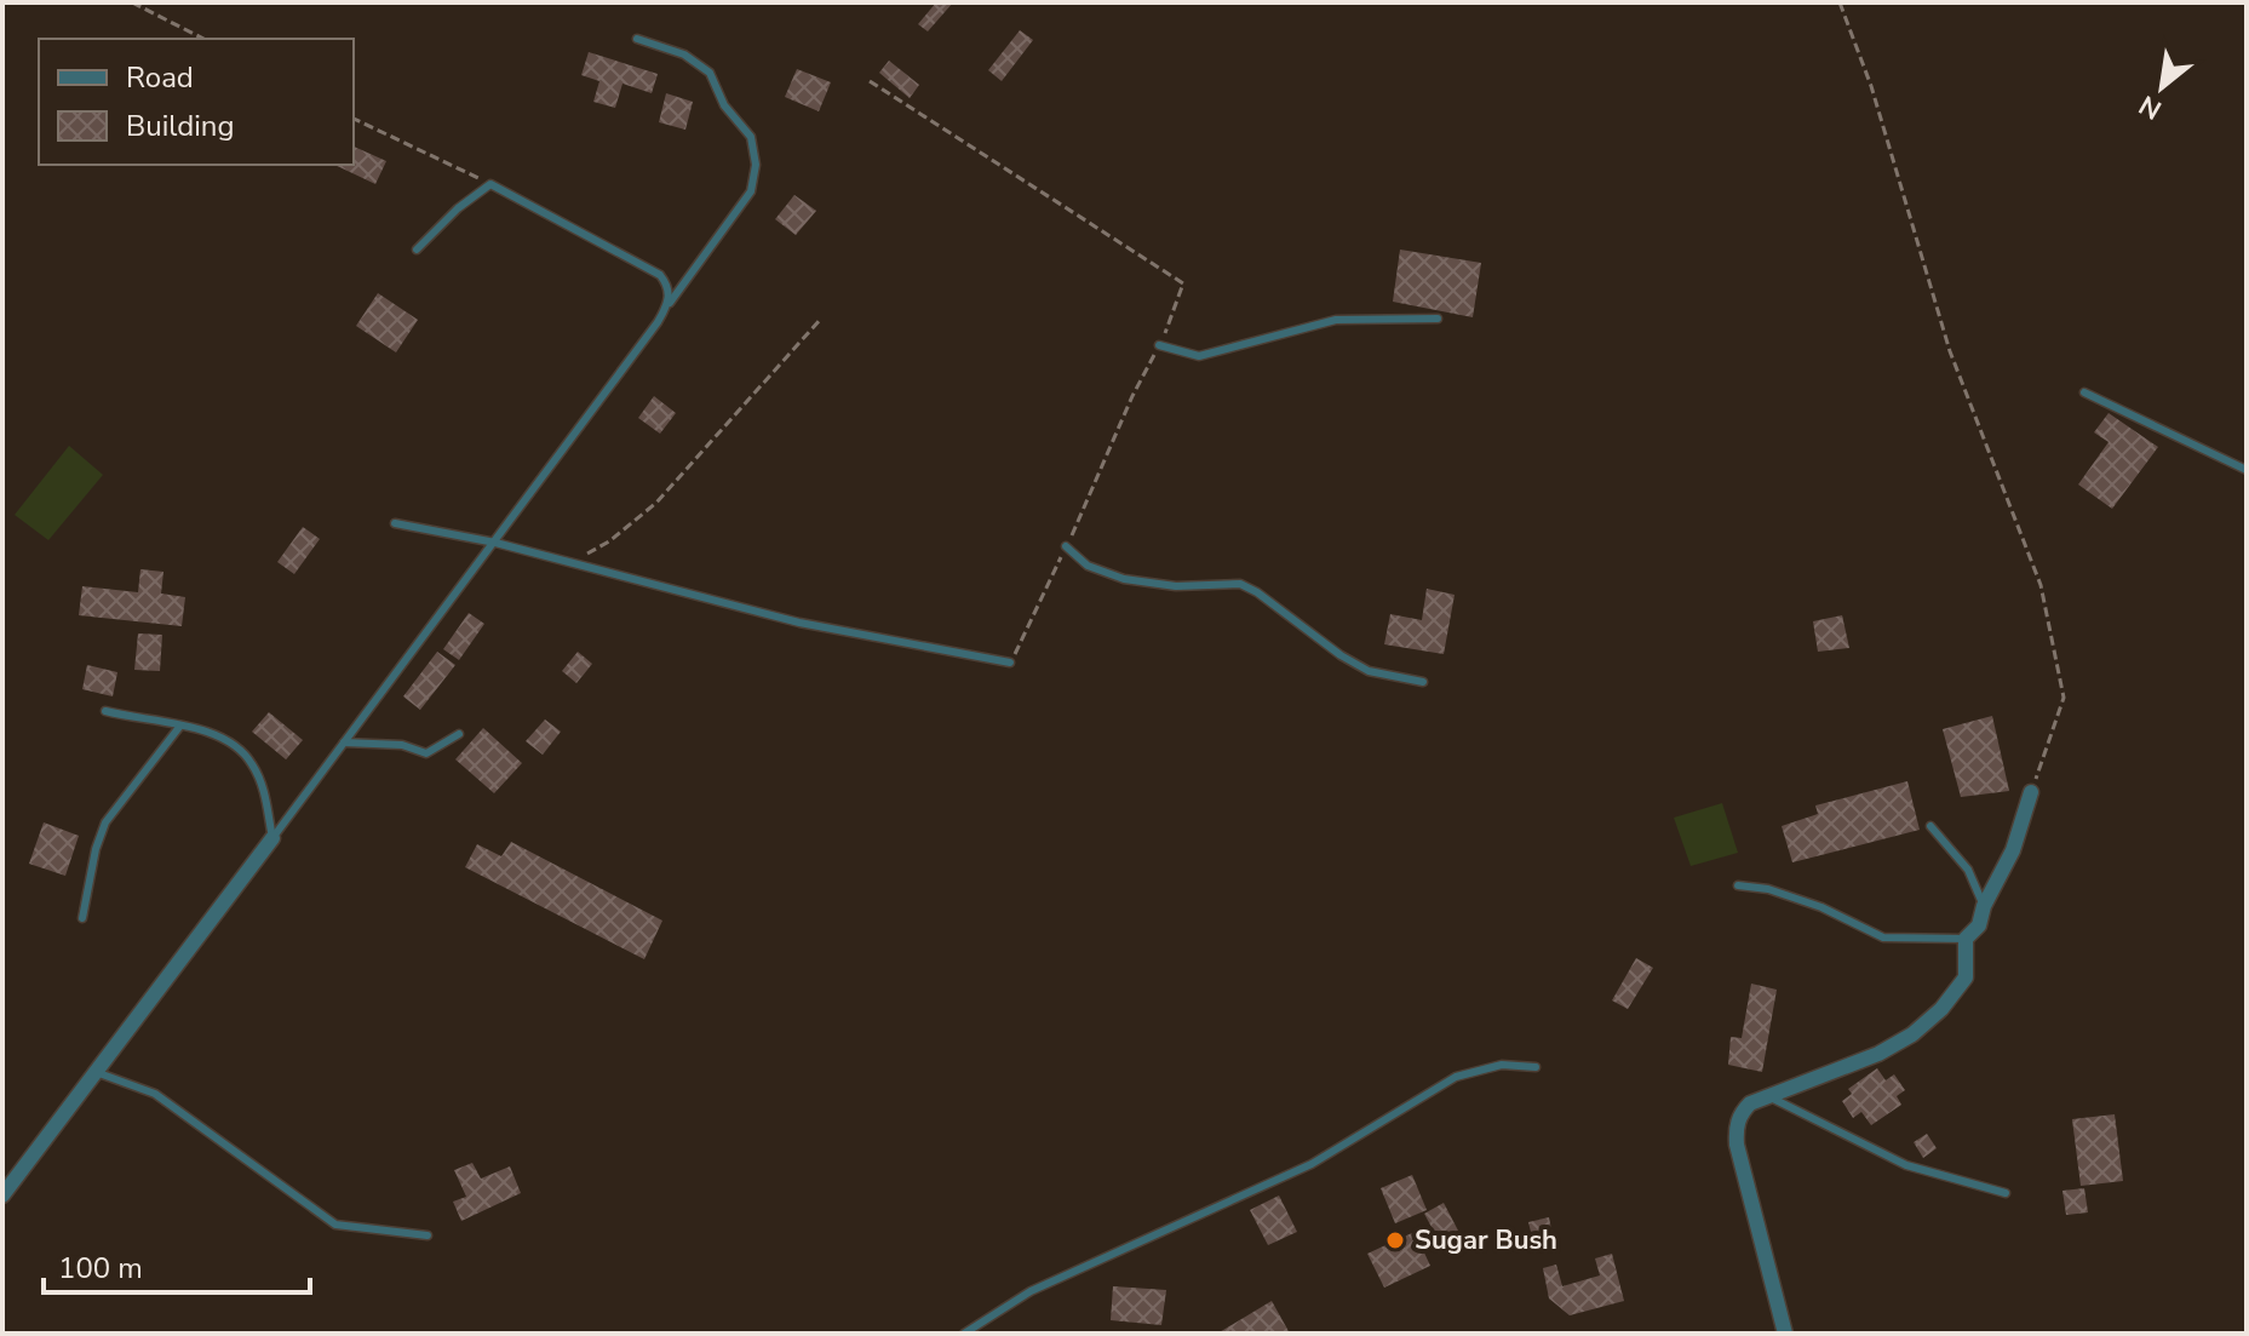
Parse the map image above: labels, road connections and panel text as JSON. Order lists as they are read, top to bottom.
{
  "places": ["Sugar Bush"],
  "legend": ["Road", "Building"],
  "scale_bar": "100 m",
  "north": "bottom left"
}
